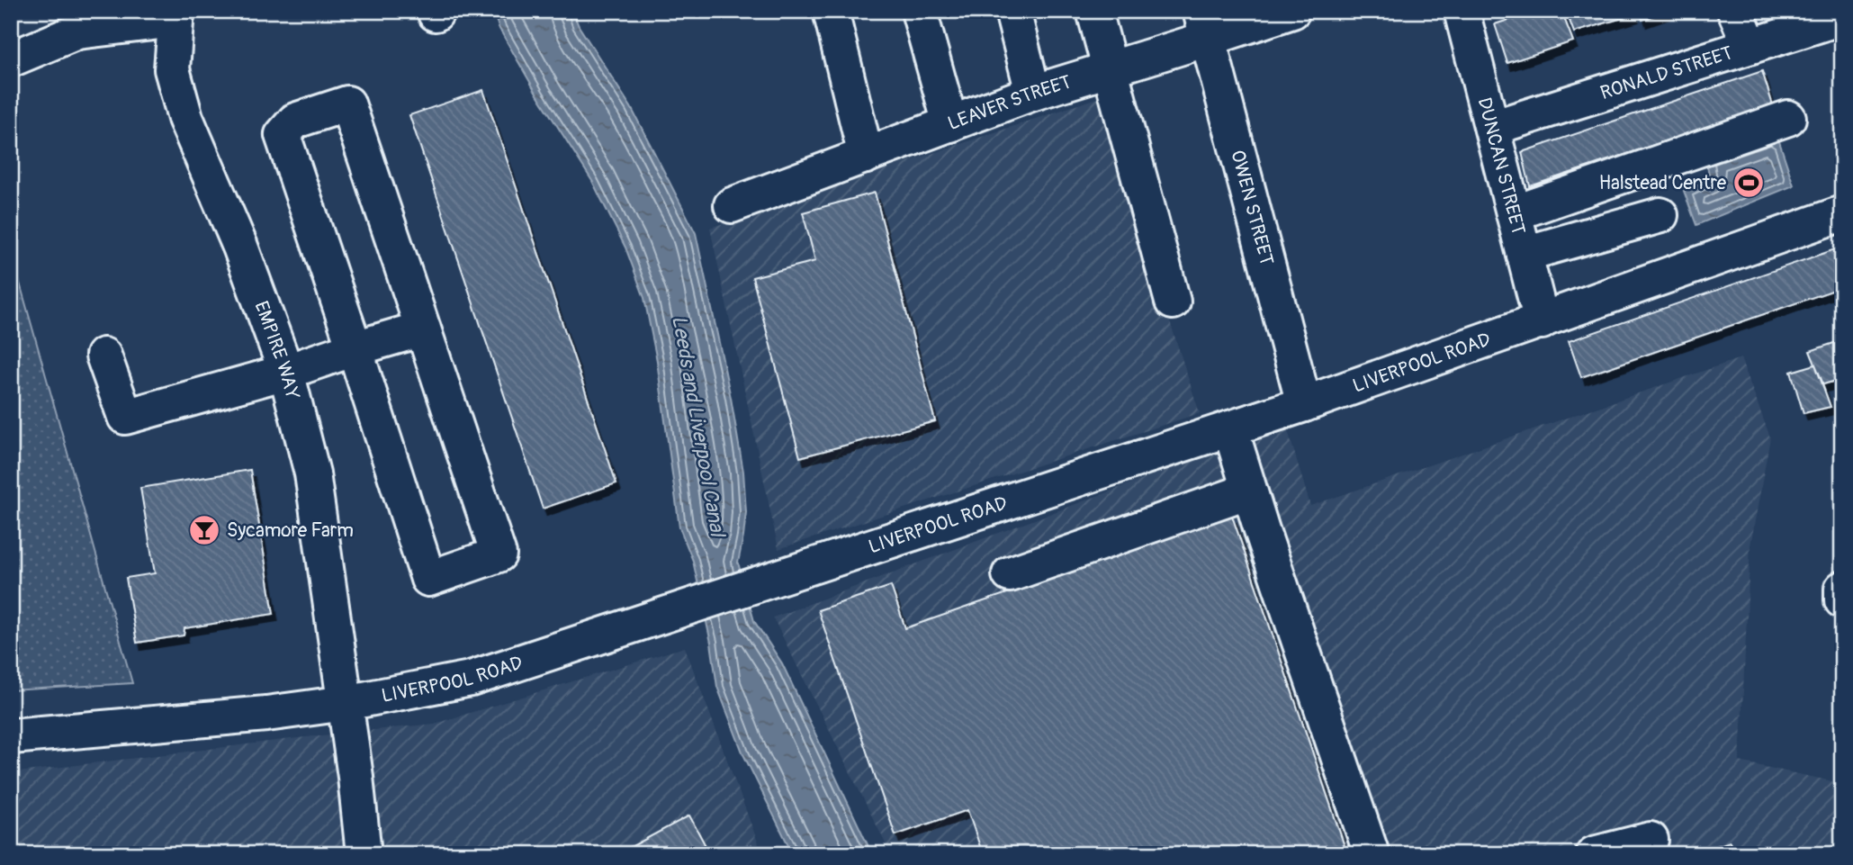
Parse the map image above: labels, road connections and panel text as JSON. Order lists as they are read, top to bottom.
{
  "streets": {
    "street": [
      "RONALD STREET",
      "LEAVER STREET",
      "DUNCAN STREET",
      "OWEN STREET",
      "EMPIRE WAY",
      "LIVERPOOL ROAD"
    ]
  },
  "crossings": [
    ["RONALD STREET", "DUNCAN STREET"],
    ["LEAVER STREET", "OWEN STREET"],
    ["DUNCAN STREET", "LIVERPOOL ROAD"],
    ["OWEN STREET", "LIVERPOOL ROAD"],
    ["EMPIRE WAY", "LIVERPOOL ROAD"]
  ],
  "water": ["Leeds and Liverpool Canal"],
  "places": {
    "sports": ["Halstead Centre"],
    "bar": ["Sycamore Farm"]
  }
}
